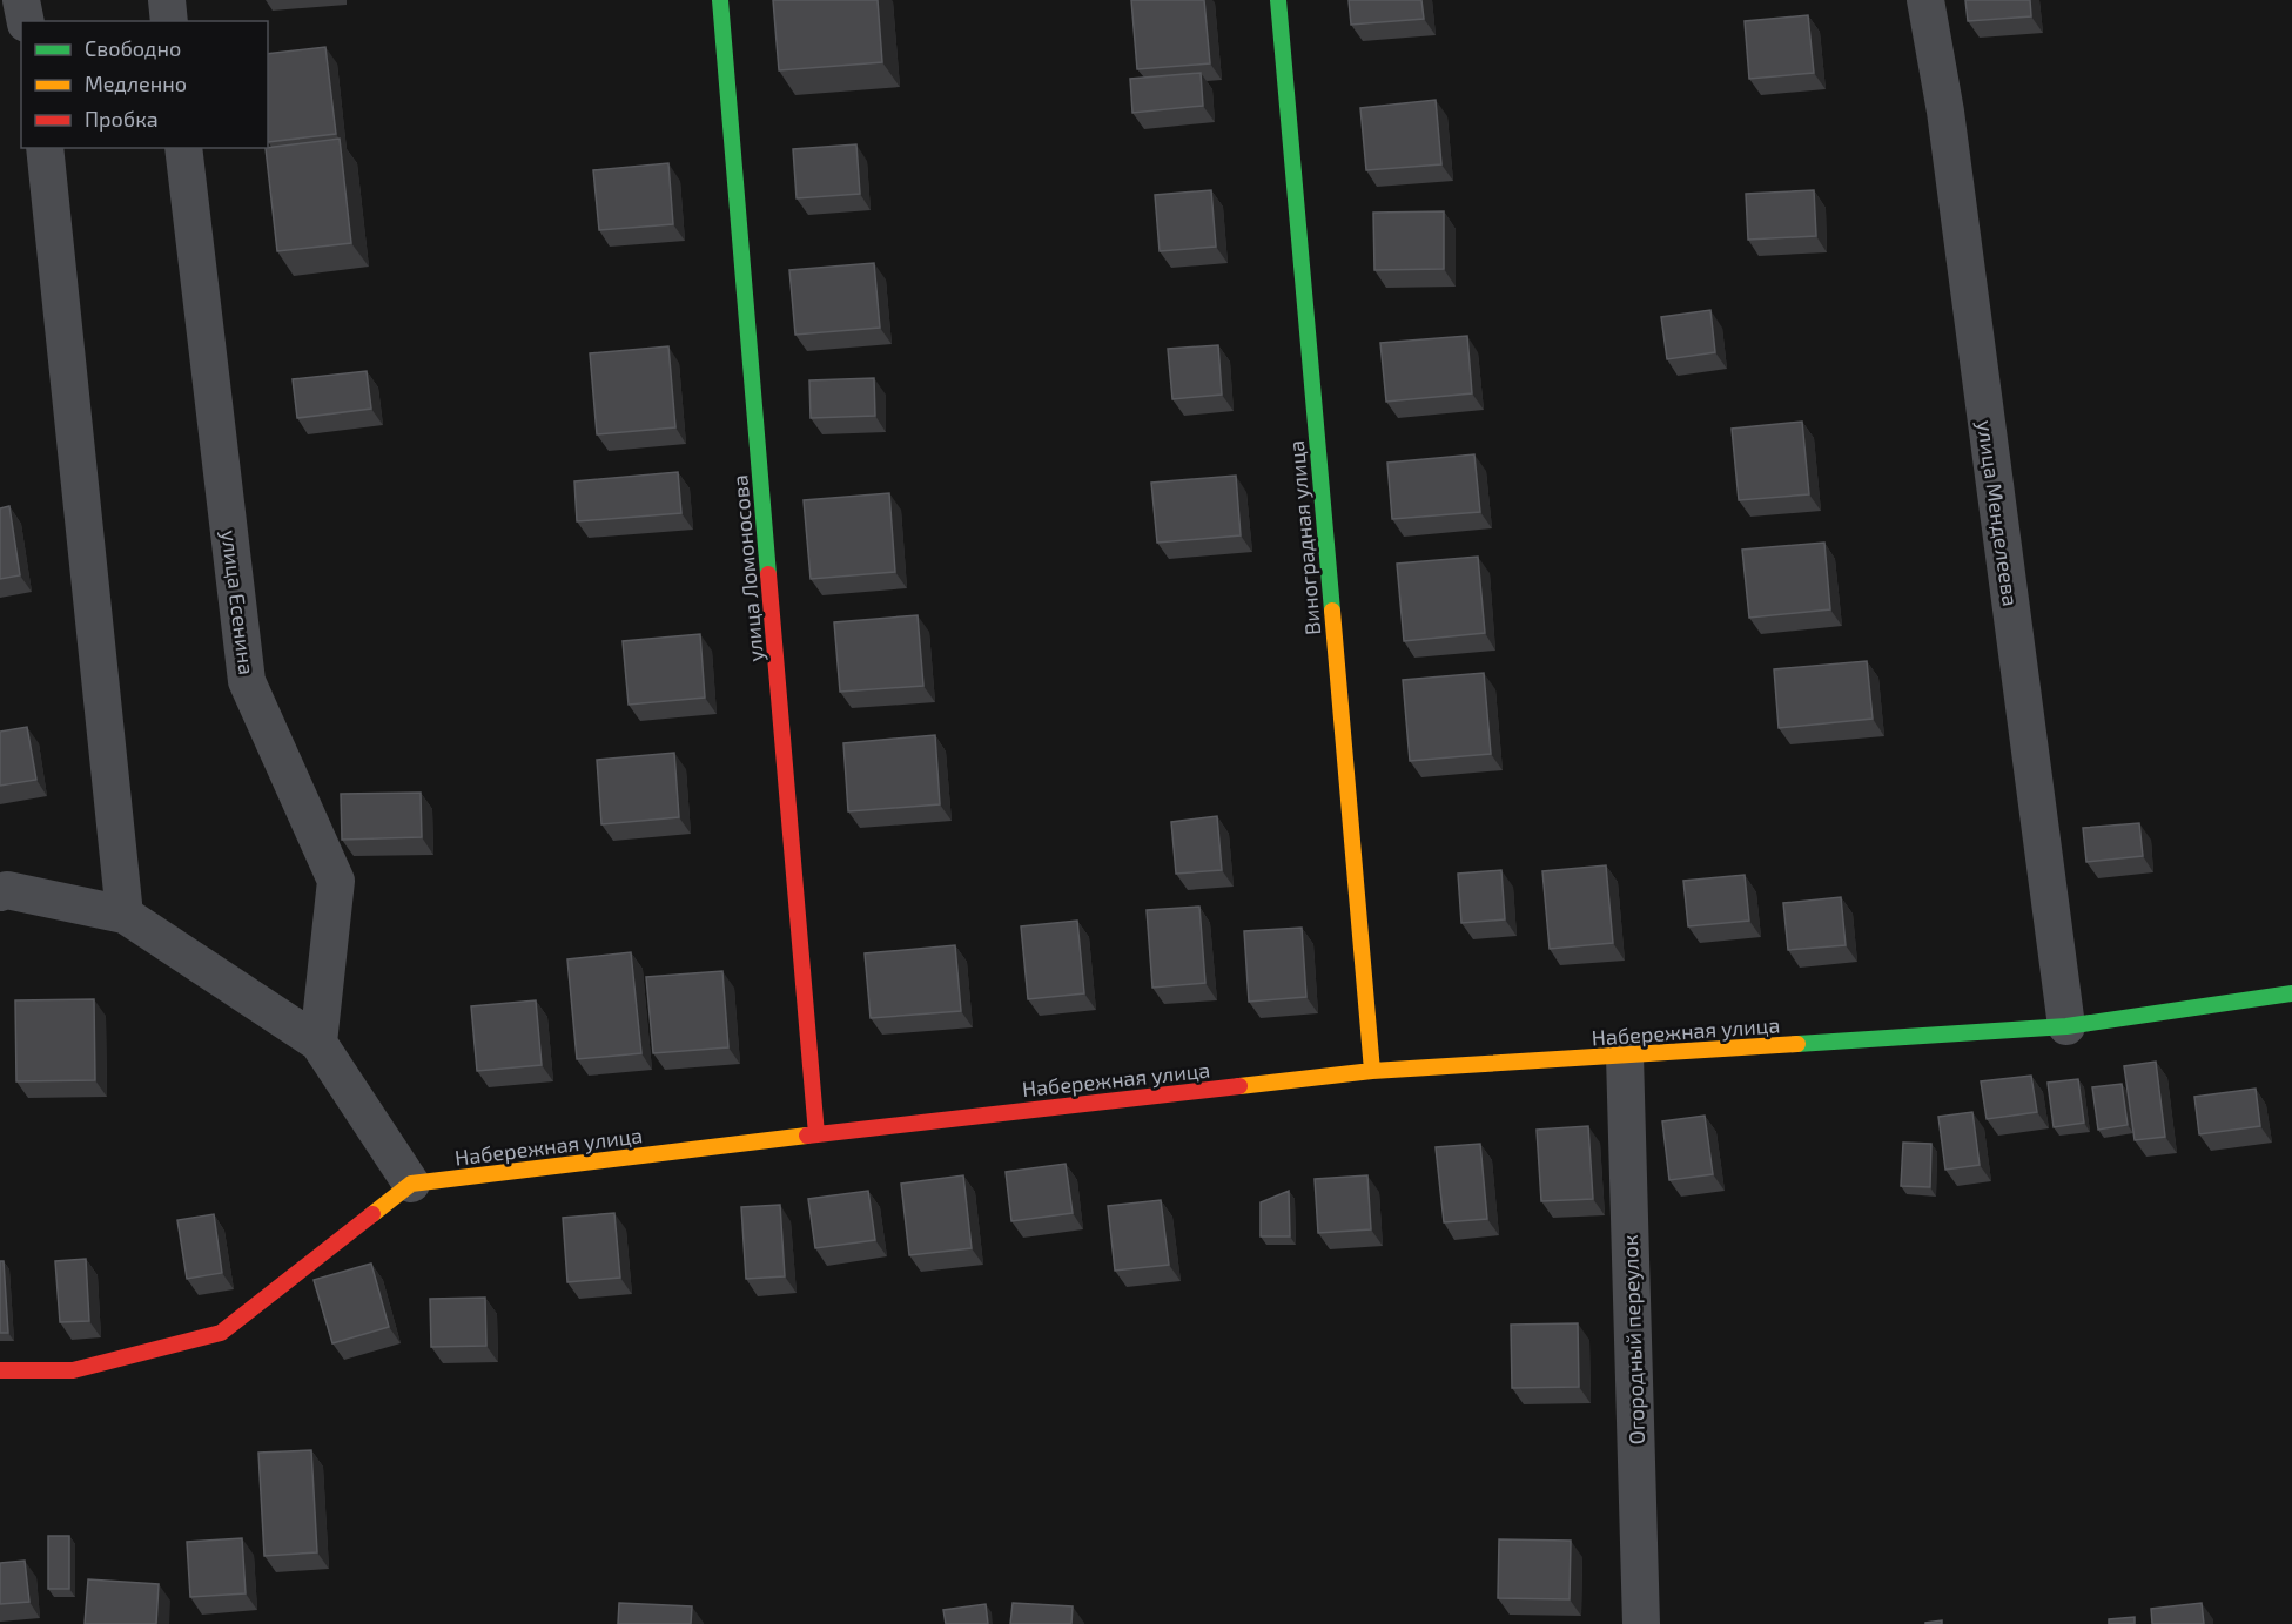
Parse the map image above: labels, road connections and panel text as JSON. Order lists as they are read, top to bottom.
{
  "streets": {
    "street": [
      "улица Менделеева",
      "Виноградная улица",
      "улица Ломоносова",
      "улица Есенина",
      "Набережная улица",
      "Огородный переулок"
    ]
  },
  "crossings": [
    ["улица Менделеева", "Набережная улица"],
    ["Виноградная улица", "Набережная улица"],
    ["улица Ломоносова", "Набережная улица"],
    ["Набережная улица", "Огородный переулок"]
  ],
  "legend": ["Свободно", "Медленно", "Пробка"]
}
